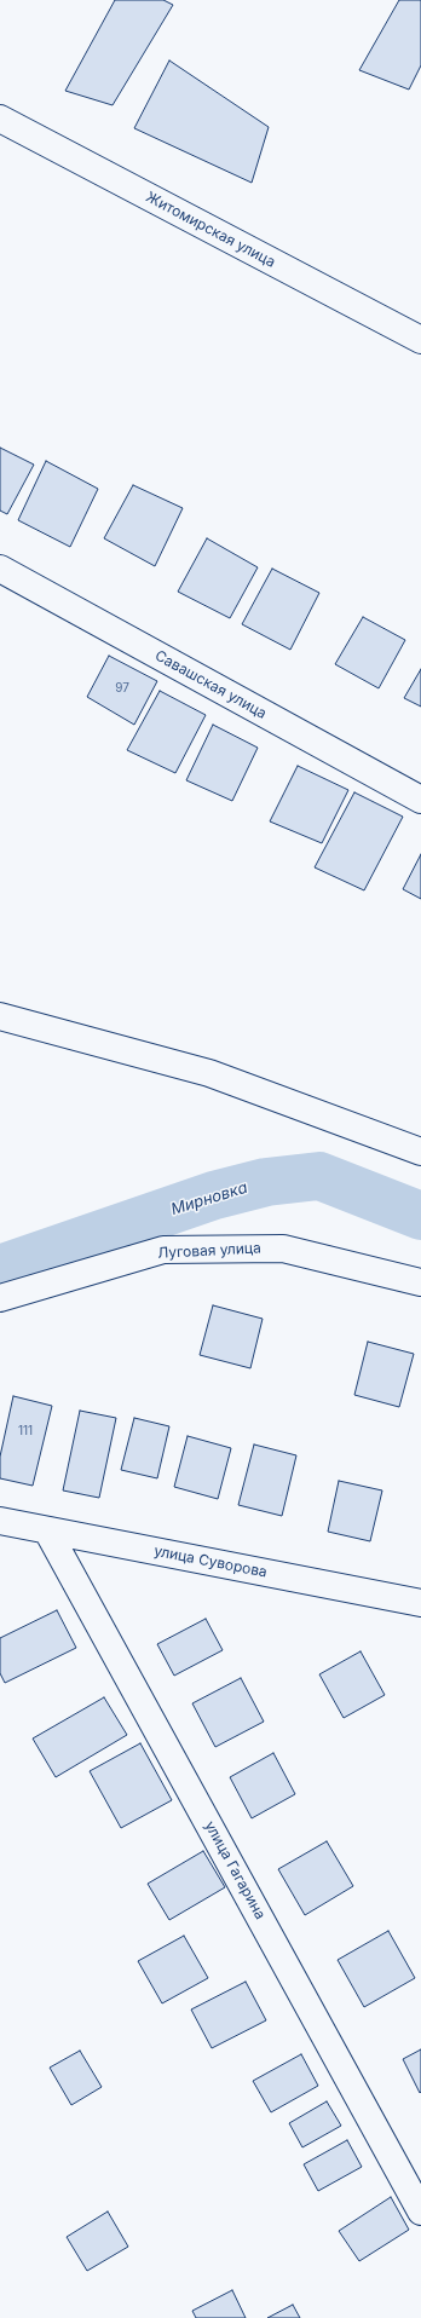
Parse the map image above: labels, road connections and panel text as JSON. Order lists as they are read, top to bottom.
{
  "streets": {
    "street": [
      "Житомирская улица",
      "Савашская улица",
      "Луговая улица",
      "улица Суворова",
      "улица Гагарина"
    ]
  },
  "crossings": [
    ["улица Суворова", "улица Гагарина"]
  ],
  "water": ["Мирновка"],
  "house_numbers": ["97", "111"]
}
